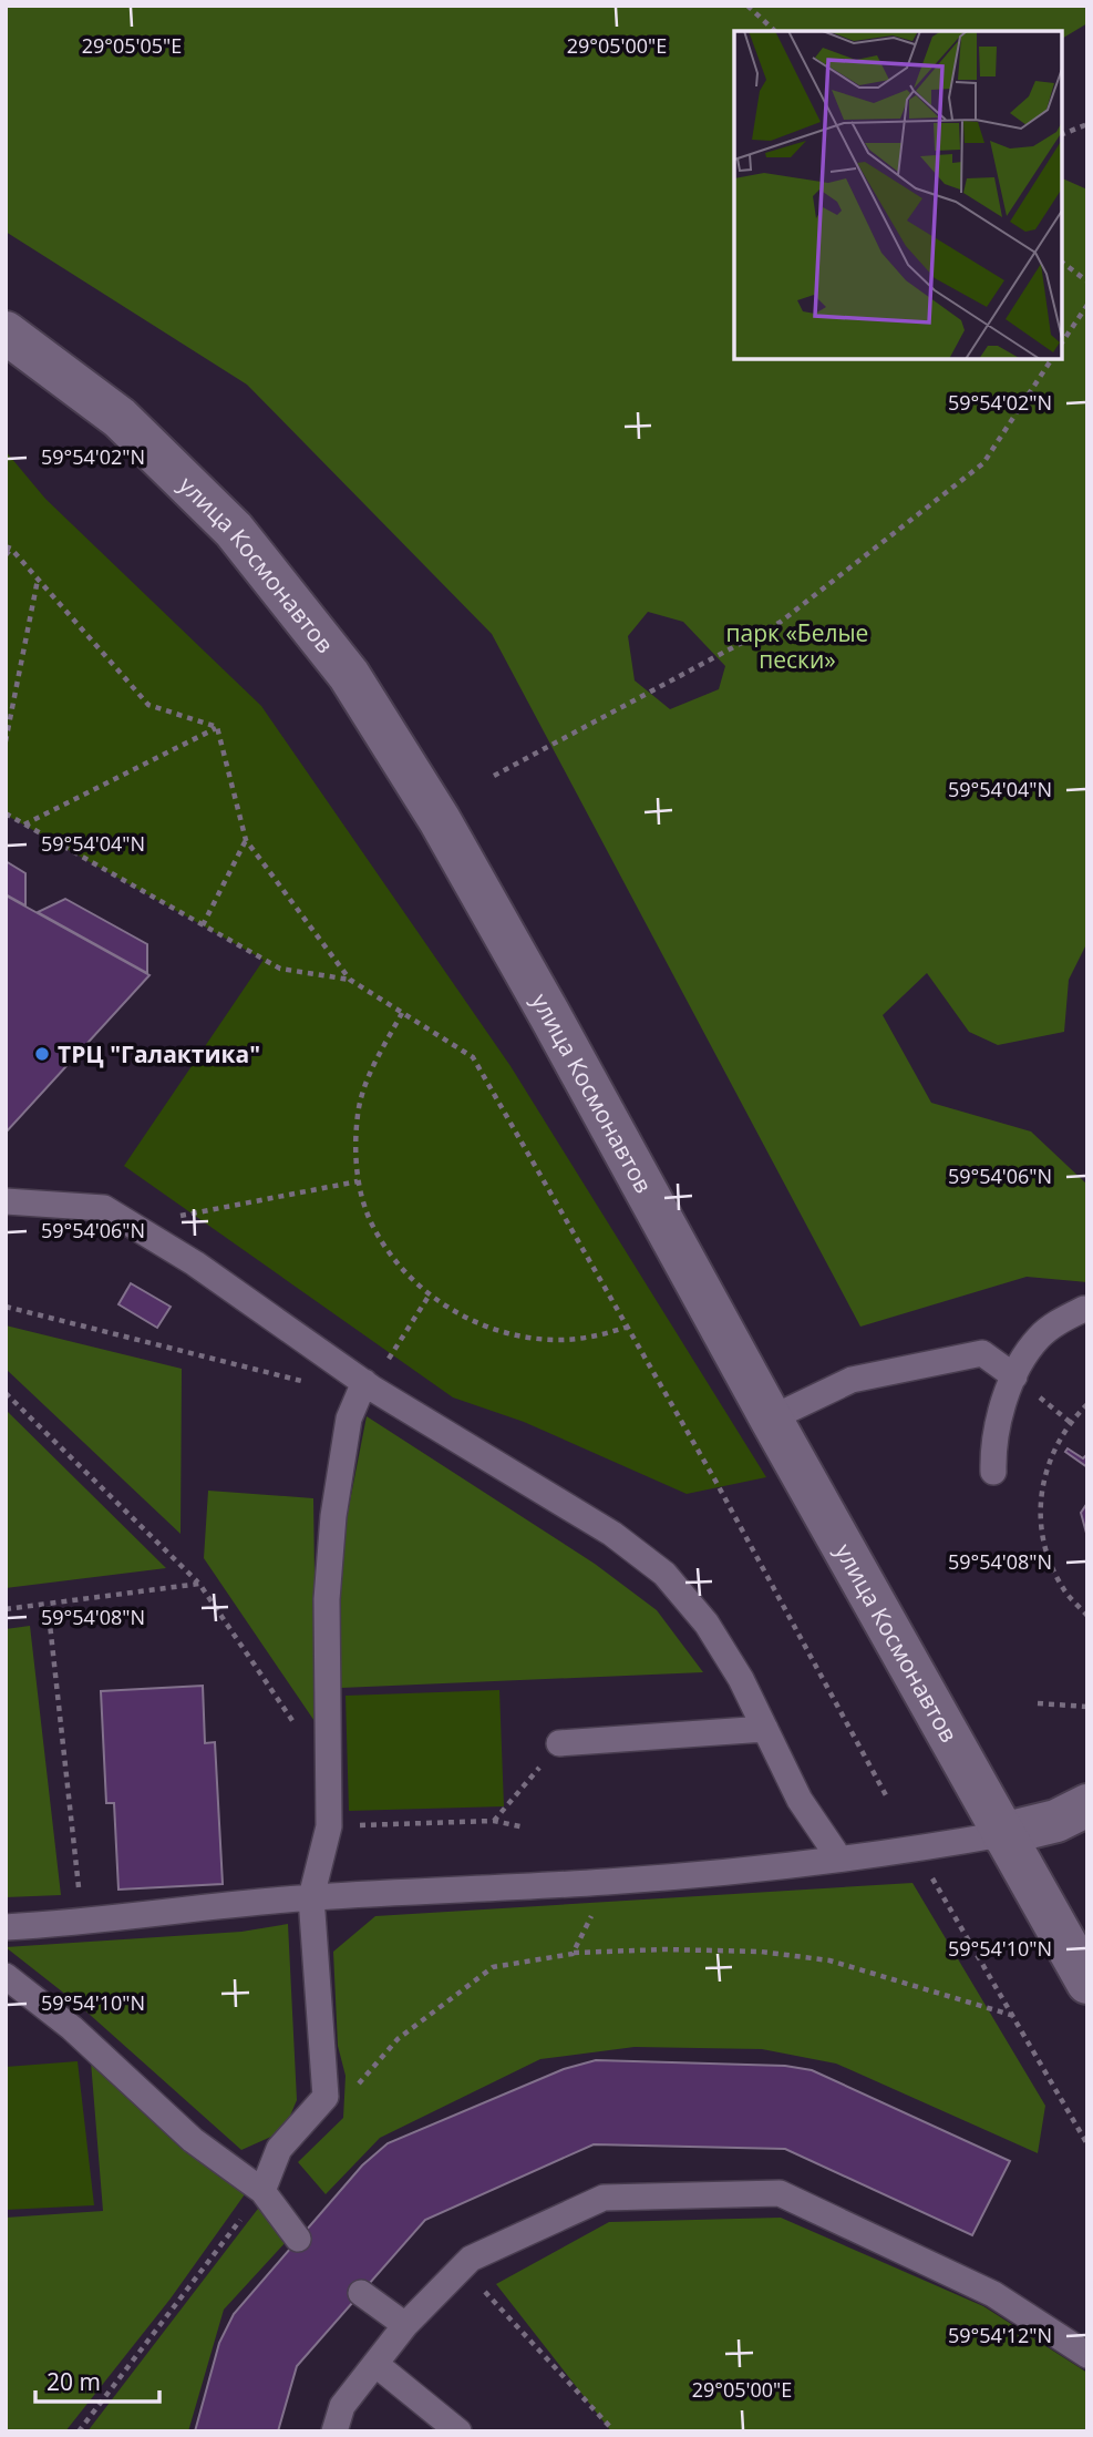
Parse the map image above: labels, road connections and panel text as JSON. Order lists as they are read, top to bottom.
{
  "streets": {
    "street": ["улица Космонавтов"]
  },
  "parks": ["парк «Белые пески»"],
  "places": ["ТРЦ \"Галактика\""],
  "scale_bar": "20 m",
  "coordinates": [
    "29°05'05\"E",
    "29°05'00\"E",
    "59°54'02\"N",
    "59°54'04\"N",
    "59°54'06\"N",
    "59°54'08\"N",
    "59°54'10\"N",
    "59°54'12\"N"
  ]
}
